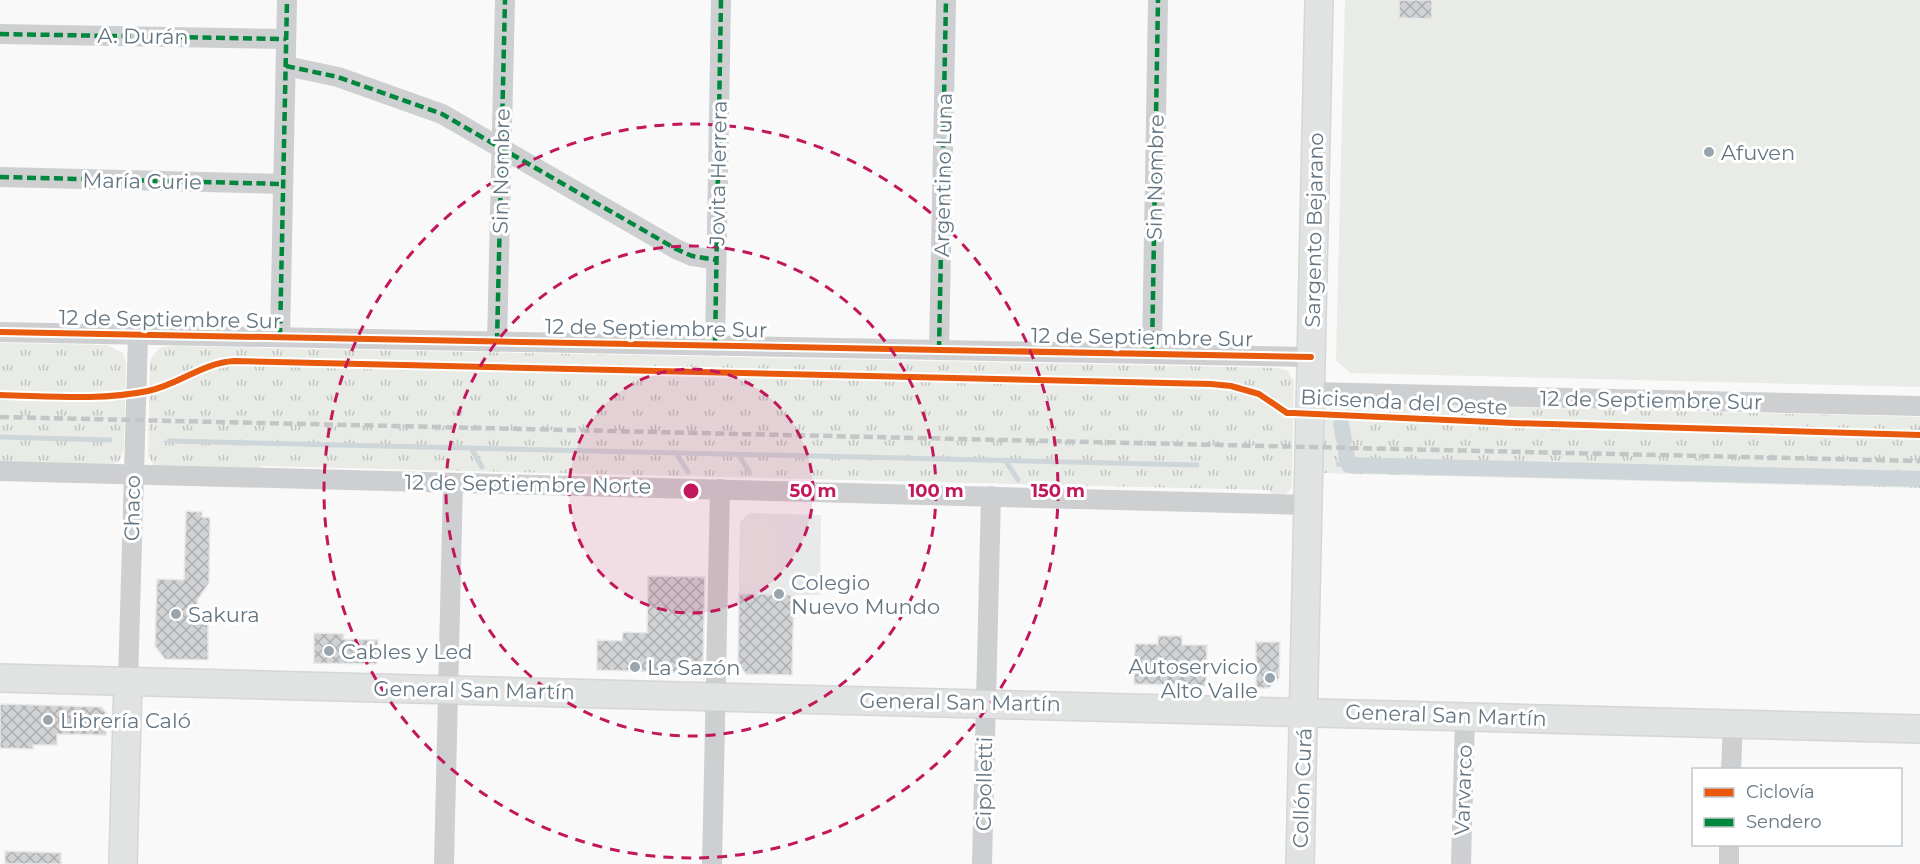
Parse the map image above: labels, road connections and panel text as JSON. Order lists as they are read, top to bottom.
{
  "streets": {
    "main road": ["Sargento Bejarano", "General San Martín", "Collón Curá"],
    "street": [
      "A. Durán",
      "Sin Nombre",
      "Jovita Herrera",
      "Argentino Luna",
      "María Curie",
      "12 de Septiembre Sur",
      "12 de Septiembre Norte",
      "Chaco",
      "Cipolletti",
      "Varvarco"
    ],
    "cycle path": ["Bicisenda del Oeste"]
  },
  "crossings": [
    ["Sin Nombre", "12 de Septiembre Sur"],
    ["Jovita Herrera", "12 de Septiembre Sur"],
    ["Argentino Luna", "12 de Septiembre Sur"],
    ["Sargento Bejarano", "12 de Septiembre Sur"],
    ["Sargento Bejarano", "12 de Septiembre Norte"],
    ["Sargento Bejarano", "General San Martín"],
    ["Sargento Bejarano", "Collón Curá"],
    ["12 de Septiembre Sur", "Chaco"],
    ["12 de Septiembre Norte", "Chaco"],
    ["Chaco", "General San Martín"],
    ["General San Martín", "Cipolletti"],
    ["General San Martín", "Collón Curá"],
    ["General San Martín", "Varvarco"]
  ],
  "places": [
    "Afuven",
    "Colegio Nuevo Mundo",
    "Sakura",
    "Cables y Led",
    "La Sazón",
    "Autoservicio Alto Valle",
    "Librería Caló"
  ],
  "legend": ["Ciclovía", "Sendero"],
  "rings": ["50 m", "100 m", "150 m"]
}
